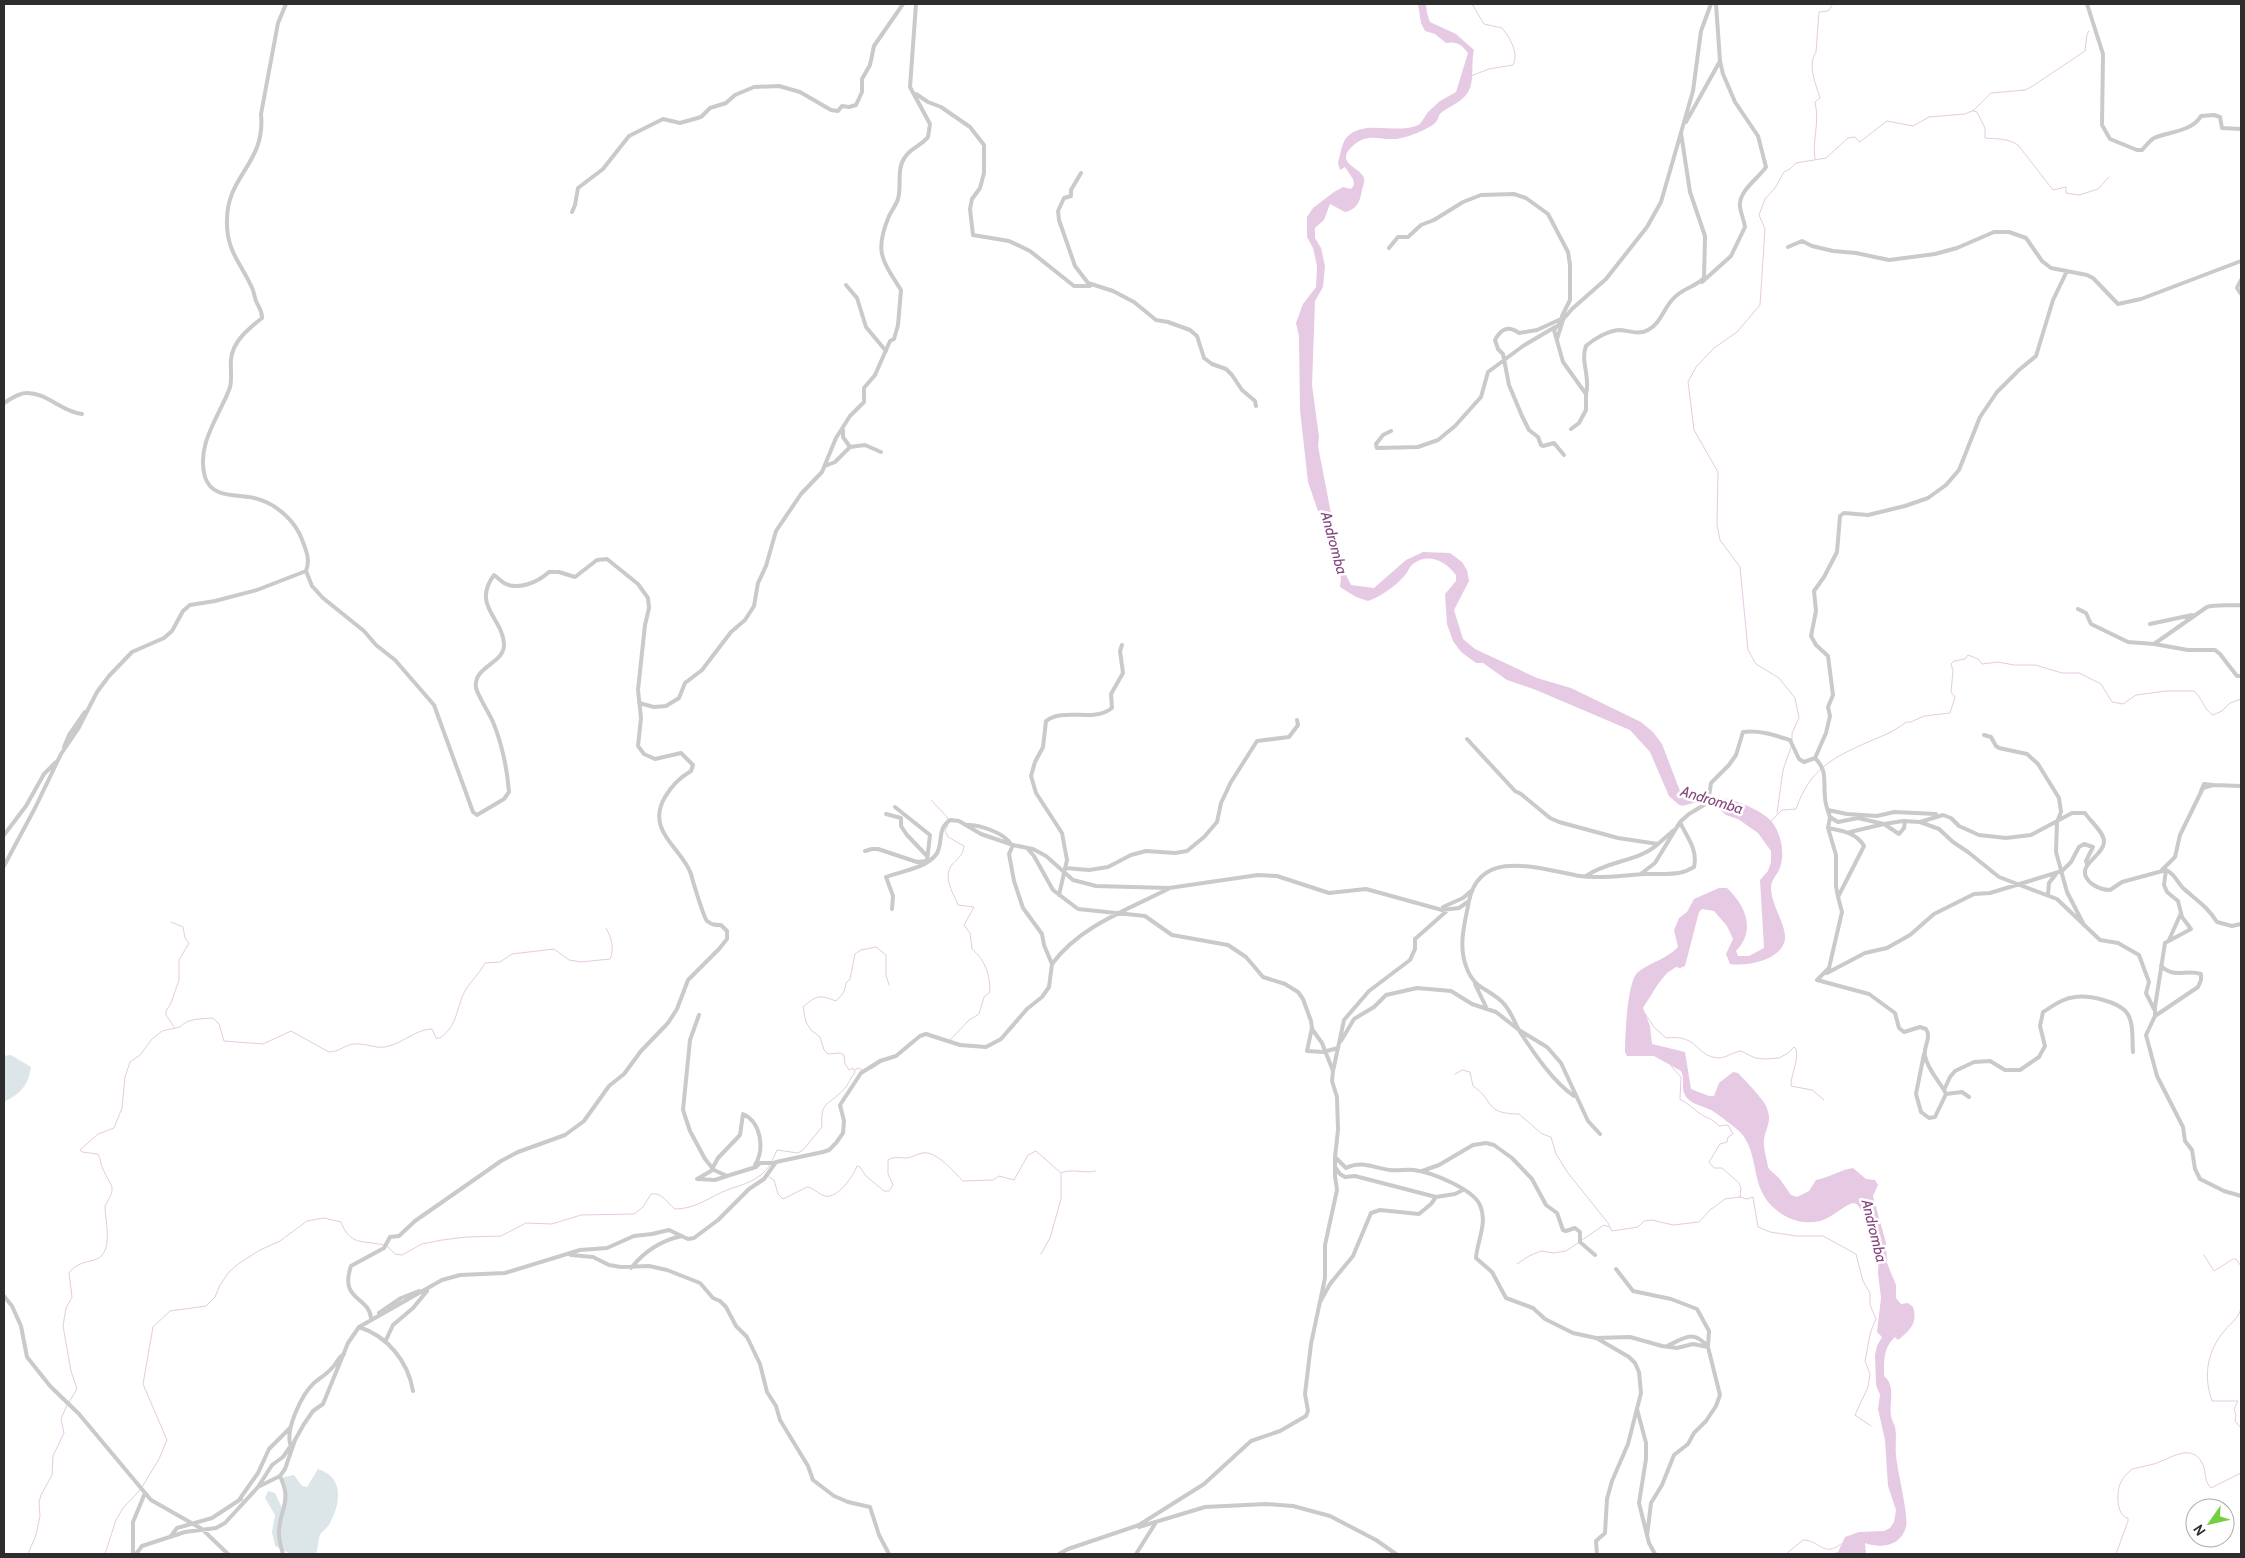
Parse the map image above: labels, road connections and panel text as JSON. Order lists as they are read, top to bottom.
{
  "water": ["Andromba"],
  "north": "bottom left"
}
